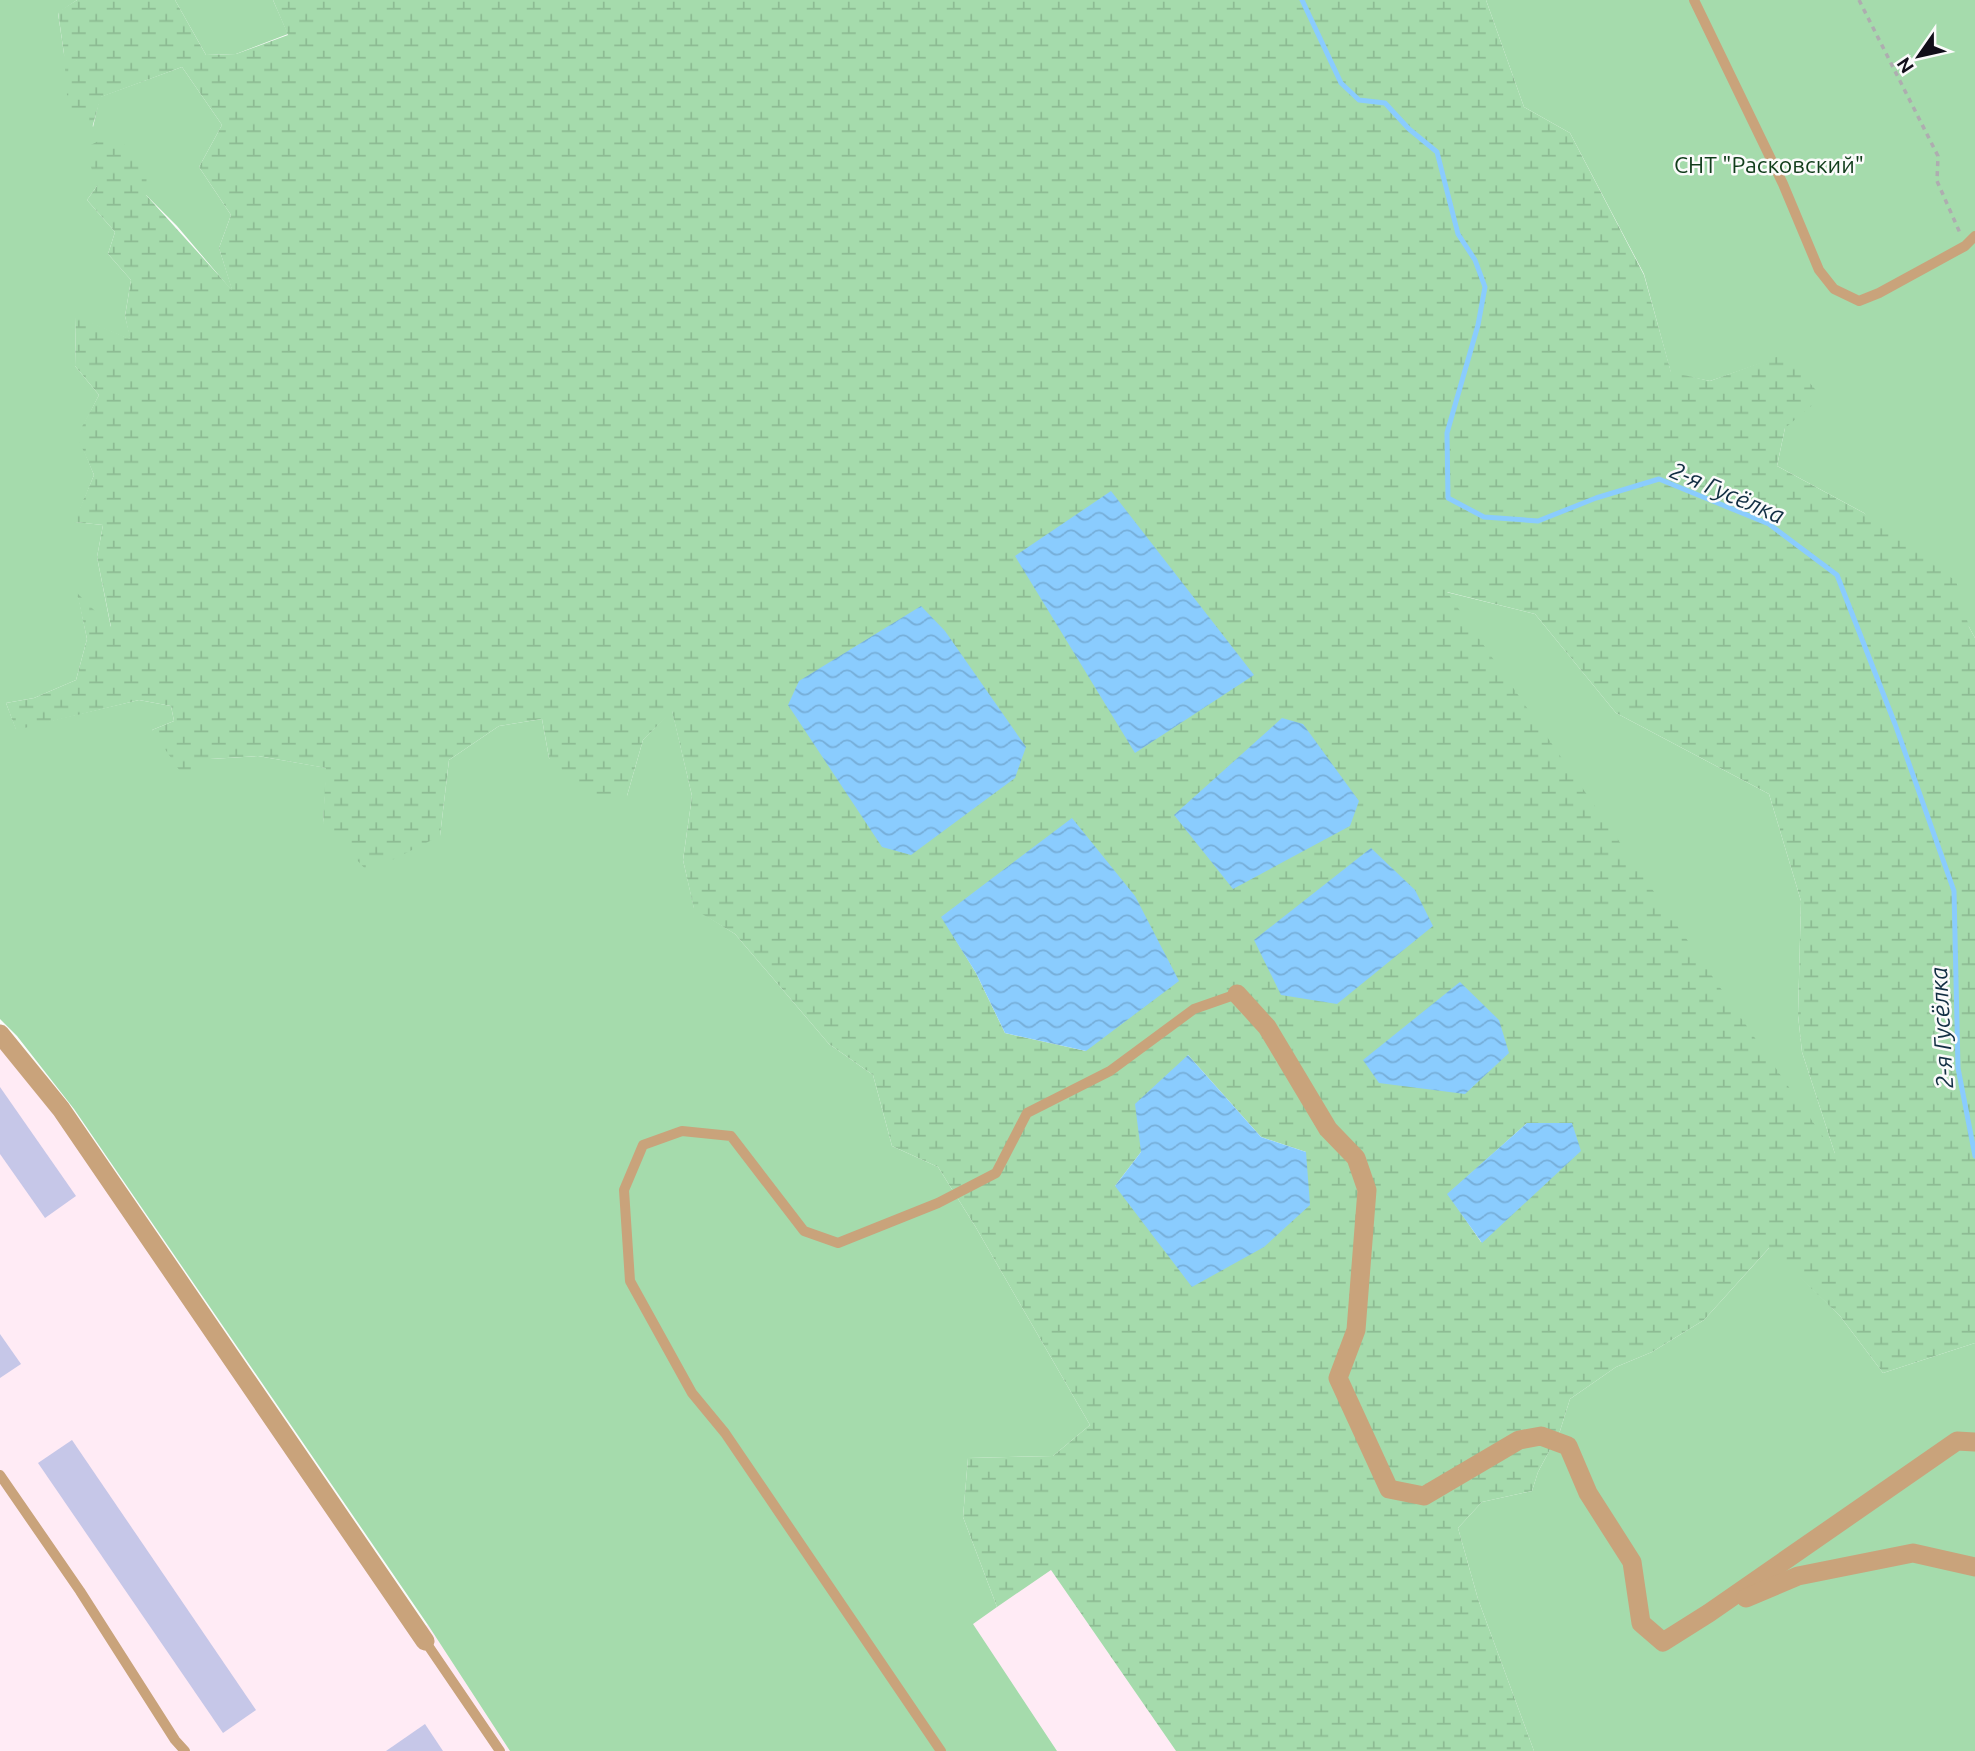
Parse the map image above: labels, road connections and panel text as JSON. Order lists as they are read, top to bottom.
{
  "water": ["2-я Гусёлка"],
  "parks": ["СНТ \"Расковский\""],
  "north": "bottom left"
}
